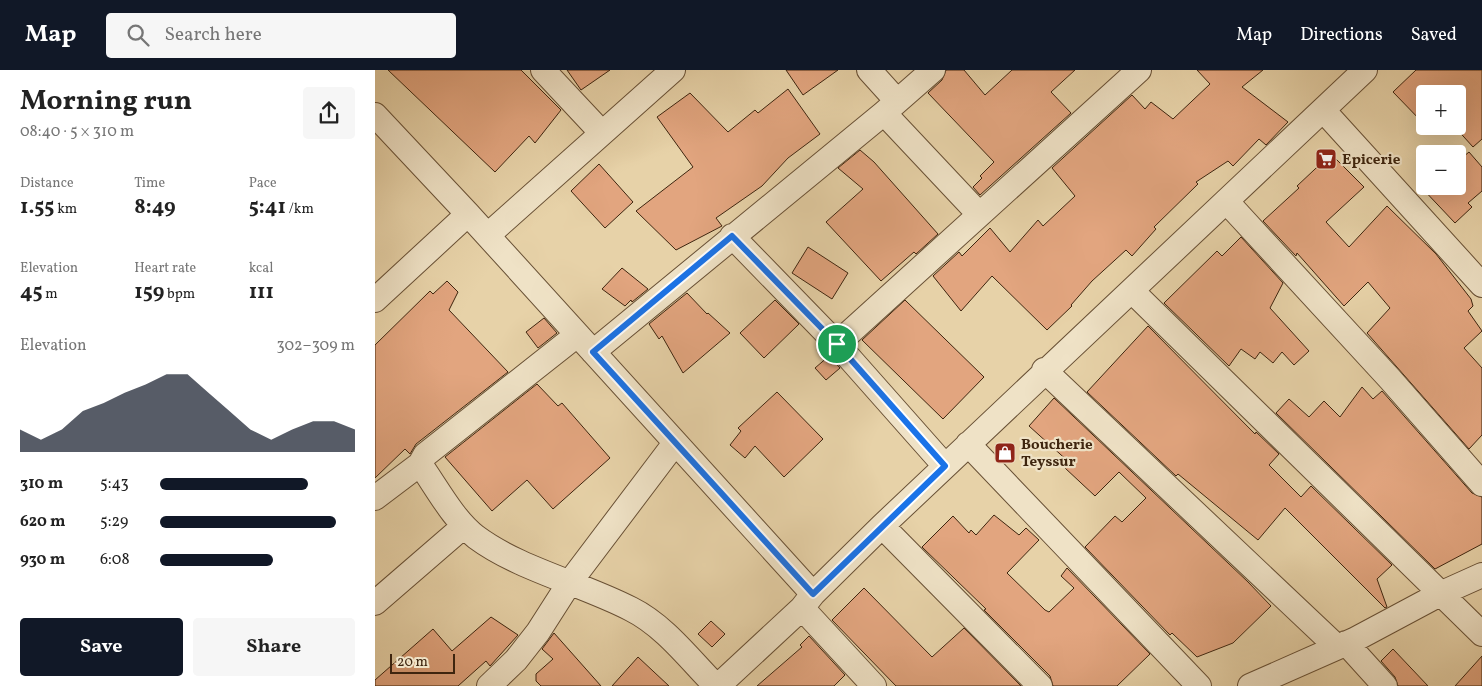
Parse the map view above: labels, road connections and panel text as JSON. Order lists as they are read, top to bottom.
{
  "places": {
    "supermarket": ["Epicerie"],
    "shop": ["Boucherie Teyssur"]
  },
  "scale_bar": "20 m",
  "page": {
    "header": "Map",
    "search": "Search here",
    "nav": ["Map", "Directions", "Saved"],
    "heading": ["Morning run", "08:40 · 5 × 310 m"],
    "map_buttons": ["+", "−"],
    "stats": [
      ["Distance", "1.55 km"],
      ["Time", "8:49"],
      ["Pace", "5:41 /km"],
      ["Elevation", "45 m"],
      ["Heart rate", "159 bpm"],
      ["kcal", "111"]
    ],
    "chart": ["Elevation", "302–309 m"],
    "list": [
      {
        "name": "310 m",
        "note": "5:43"
      },
      {
        "name": "620 m",
        "note": "5:29"
      },
      {
        "name": "930 m",
        "note": "6:08"
      }
    ],
    "buttons": ["Save", "Share"],
    "scale": "20 m"
  }
}
